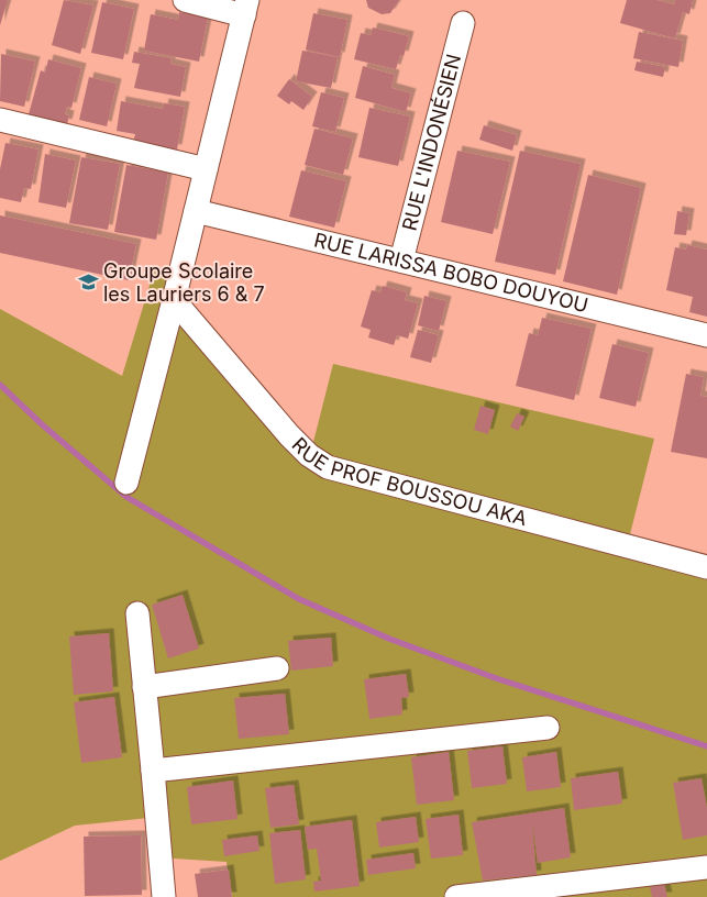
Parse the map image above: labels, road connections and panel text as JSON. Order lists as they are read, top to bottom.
{
  "streets": {
    "street": ["RUE L'INDONÉSIEN", "RUE LARISSA BOBO DOUYOU", "RUE PROF BOUSSOU AKA"]
  },
  "crossings": [
    ["RUE L'INDONÉSIEN", "RUE LARISSA BOBO DOUYOU"]
  ],
  "places": {
    "school or university": ["Groupe Scolaire les Lauriers 6 & 7"]
  }
}
